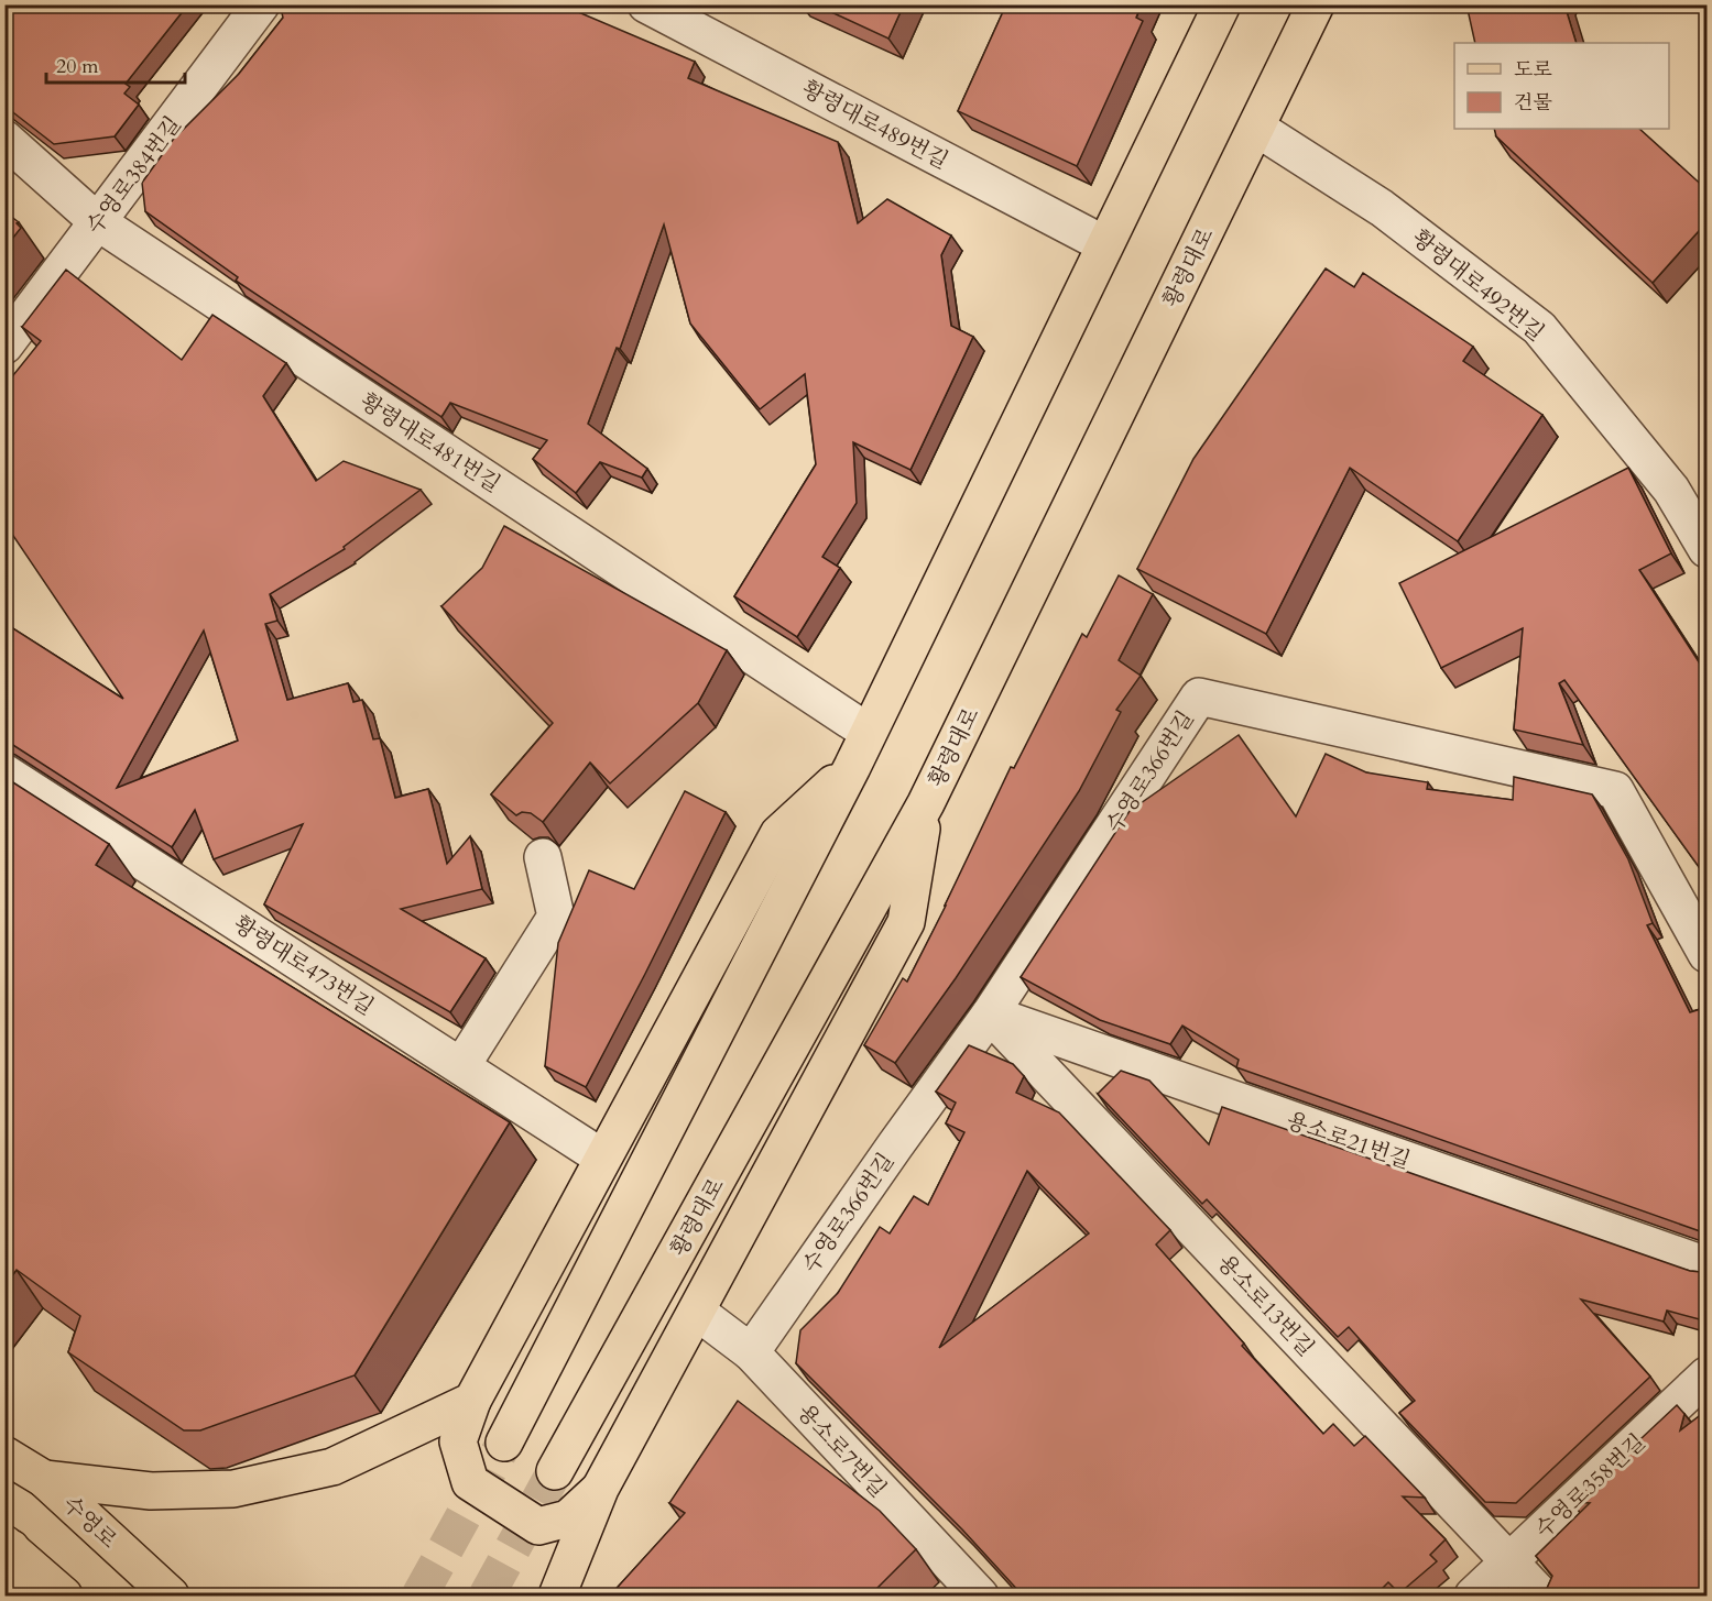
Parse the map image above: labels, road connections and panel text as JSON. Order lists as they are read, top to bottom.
{
  "streets": {
    "main road": ["황령대로", "수영로"],
    "street": [
      "황령대로489번길",
      "수영로384번길",
      "황령대로492번길",
      "황령대로481번길",
      "수영로366번길",
      "황령대로473번길",
      "용소로21번길",
      "용소로13번길",
      "용소로7번길",
      "수영로358번길"
    ]
  },
  "crossings": [
    ["수영로384번길", "황령대로481번길"],
    ["황령대로", "황령대로492번길"],
    ["수영로366번길", "용소로21번길"],
    ["수영로366번길", "용소로13번길"],
    ["수영로366번길", "용소로7번길"],
    ["용소로21번길", "용소로13번길"],
    ["용소로13번길", "수영로358번길"]
  ],
  "legend": ["도로", "건물"],
  "scale_bar": "20 m"
}
